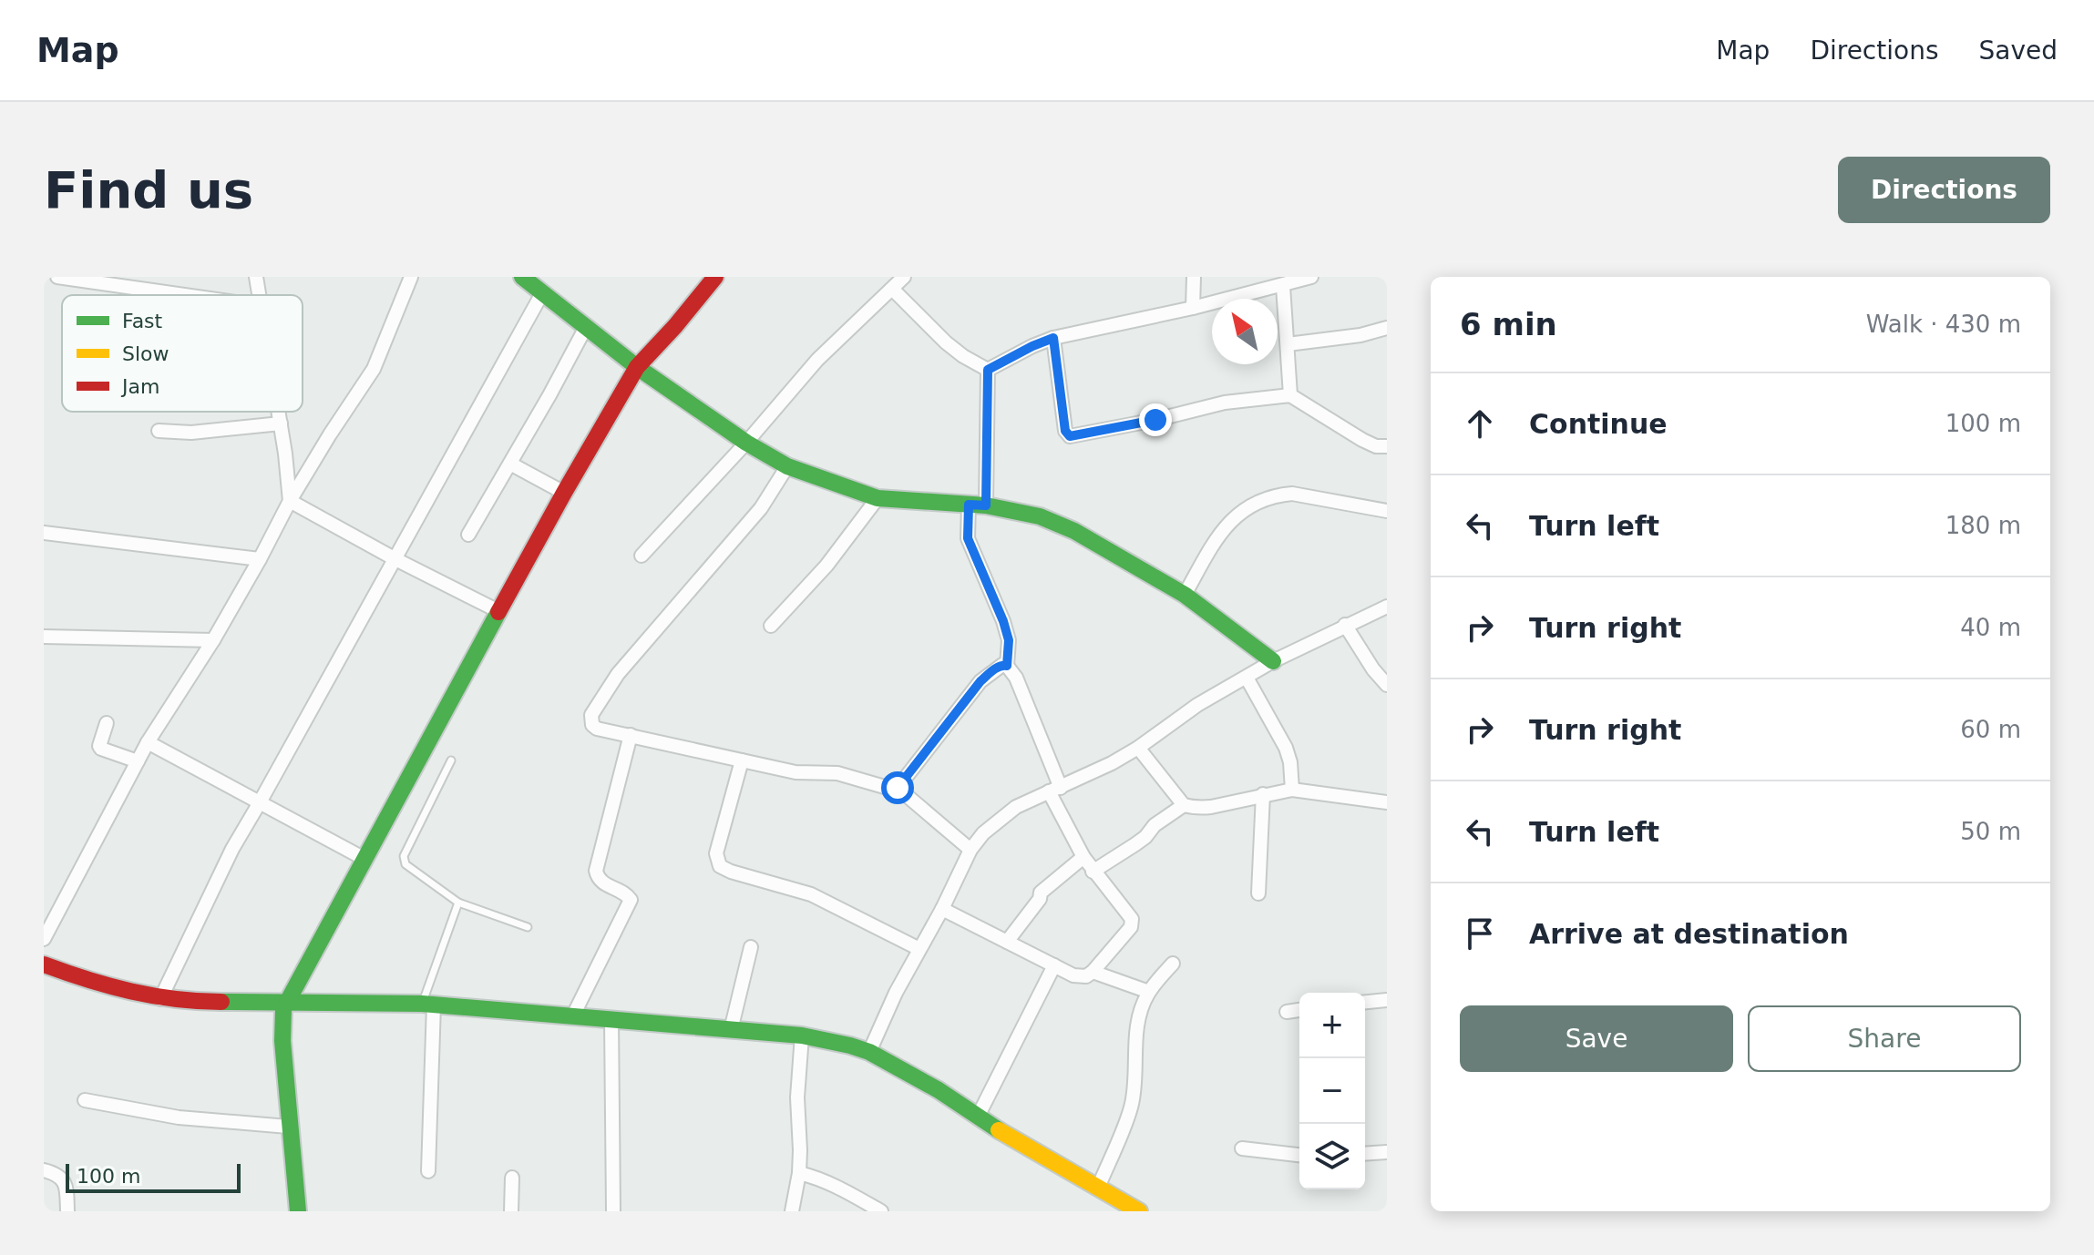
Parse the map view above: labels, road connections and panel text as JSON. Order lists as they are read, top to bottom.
{
  "legend": ["Fast", "Slow", "Jam"],
  "scale_bar": "100 m",
  "north": "top left",
  "page": {
    "header": "Map",
    "nav": ["Map", "Directions", "Saved"],
    "buttons": [
      "Directions",
      ["Save", "Share"]
    ],
    "title": "Find us",
    "heading": ["6 min", "Walk · 430 m"],
    "list": [
      ["Continue", "100 m"],
      ["Turn left", "180 m"],
      ["Turn right", "40 m"],
      ["Turn right", "60 m"],
      ["Turn left", "50 m"],
      "Arrive at destination"
    ],
    "map_buttons": ["+", "−"],
    "scale": "100 m"
  }
}
